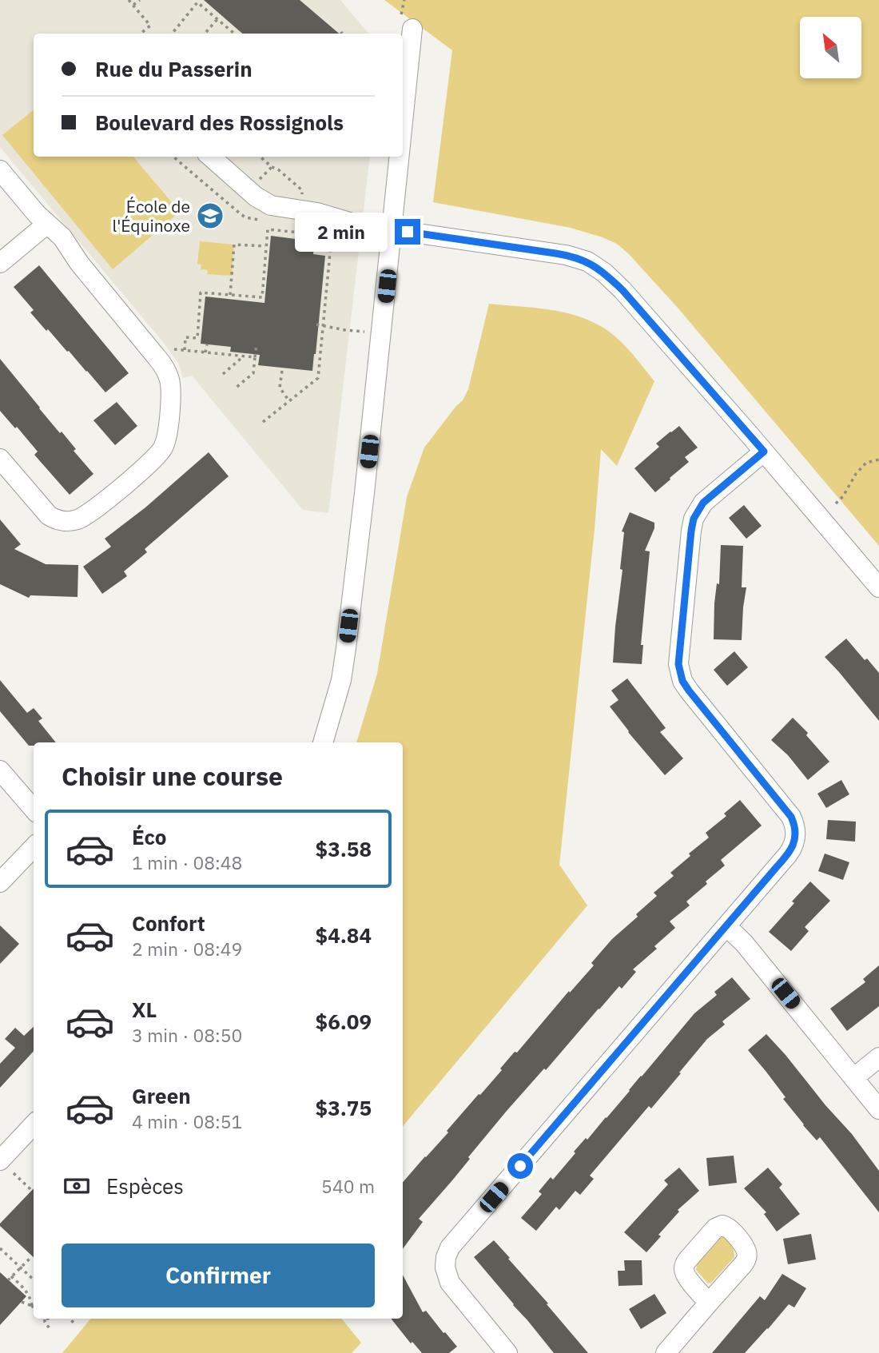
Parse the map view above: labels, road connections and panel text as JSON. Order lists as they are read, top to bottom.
{
  "places": {
    "school or university": ["École de l'Équinoxe"]
  },
  "north": "top left",
  "page": {
    "banner": ["Rue du Passerin", "Boulevard des Rossignols"],
    "bubble": "2 min",
    "heading": "Choisir une course",
    "list": [
      {
        "name": "Éco",
        "note": "1 min · 08:48",
        "value": "$3.58"
      },
      {
        "name": "Confort",
        "note": "2 min · 08:49",
        "value": "$4.84"
      },
      {
        "name": "XL",
        "note": "3 min · 08:50",
        "value": "$6.09"
      },
      {
        "name": "Green",
        "note": "4 min · 08:51",
        "value": "$3.75"
      }
    ],
    "pay": ["Espèces", "540 m"],
    "buttons": "Confirmer"
  }
}
